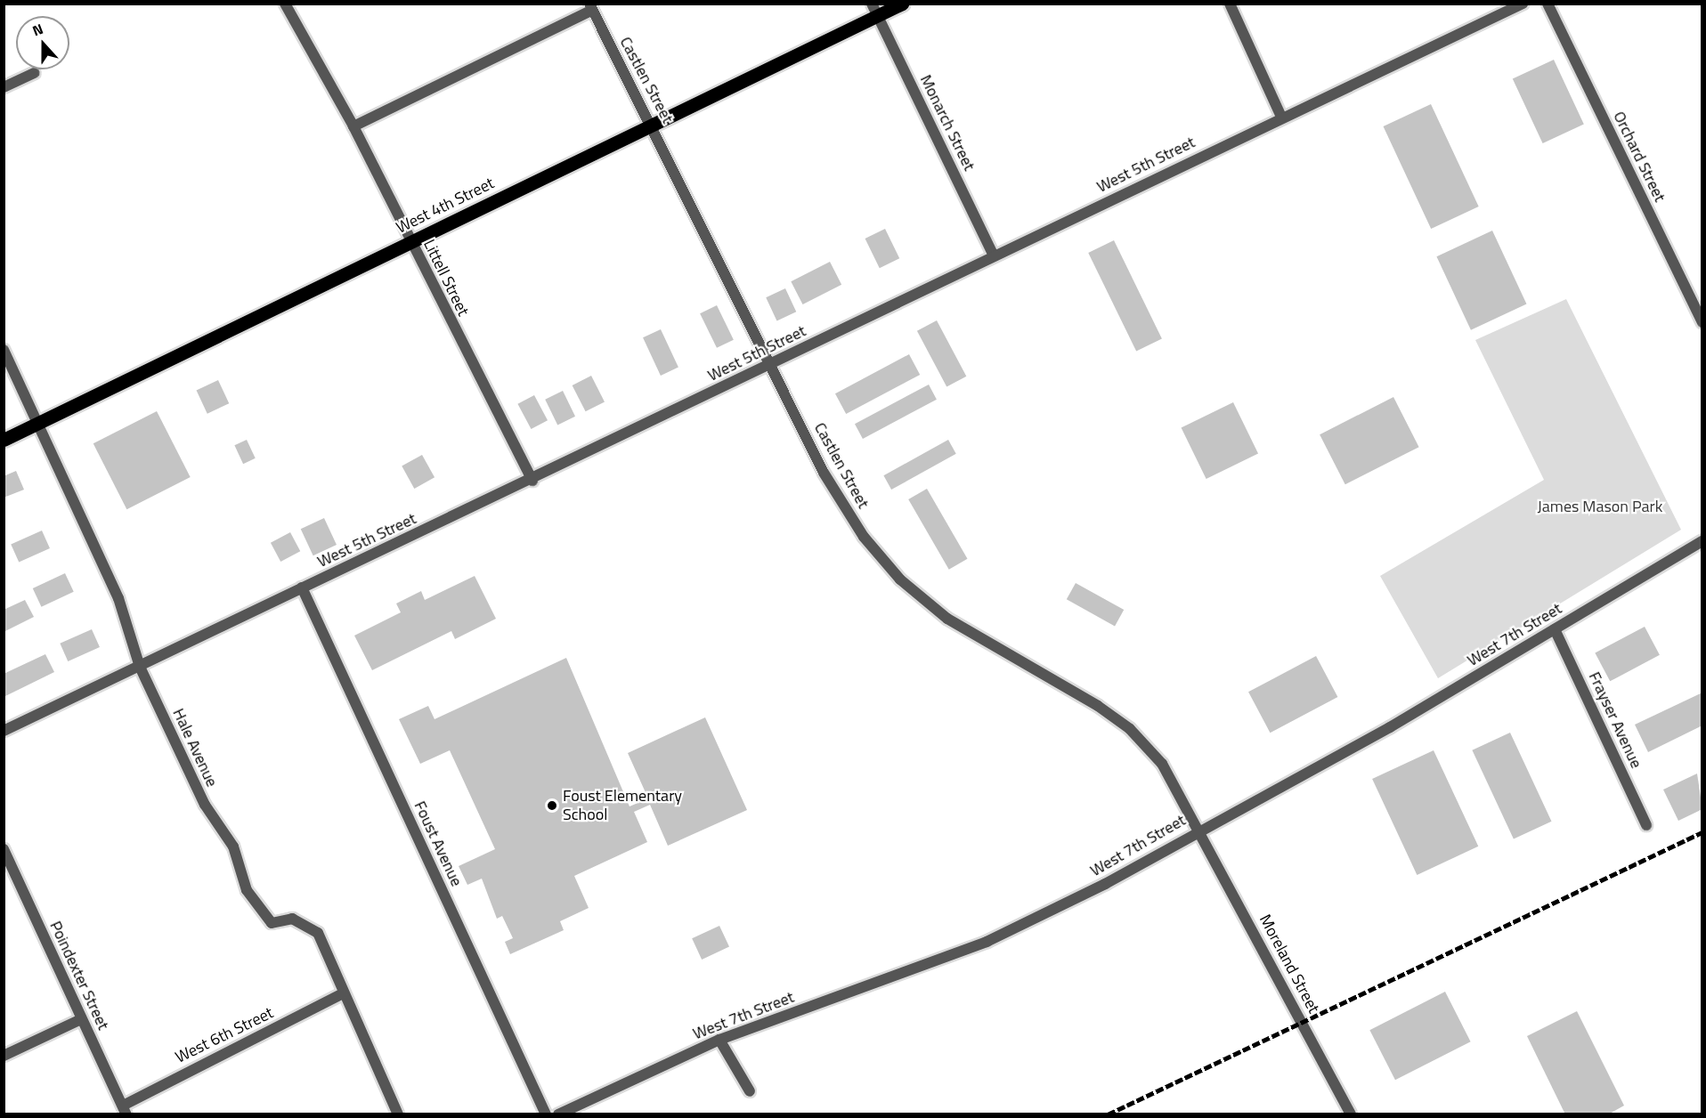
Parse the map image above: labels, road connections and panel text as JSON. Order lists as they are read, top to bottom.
{
  "streets": {
    "main road": ["West 4th Street"],
    "street": [
      "Castlen Street",
      "Monarch Street",
      "Orchard Street",
      "West 5th Street",
      "Littell Street",
      "West 7th Street",
      "Frayser Avenue",
      "Hale Avenue",
      "Foust Avenue",
      "Moreland Street",
      "Poindexter Street",
      "West 6th Street"
    ]
  },
  "crossings": [
    ["Castlen Street", "West 5th Street"],
    ["Castlen Street", "West 4th Street"],
    ["Castlen Street", "West 7th Street"],
    ["Castlen Street", "Moreland Street"],
    ["Monarch Street", "West 5th Street"],
    ["Monarch Street", "West 4th Street"],
    ["West 5th Street", "Littell Street"],
    ["West 5th Street", "Hale Avenue"],
    ["West 5th Street", "Foust Avenue"],
    ["West 4th Street", "Littell Street"],
    ["West 4th Street", "Hale Avenue"],
    ["West 7th Street", "Frayser Avenue"],
    ["West 7th Street", "Moreland Street"],
    ["Hale Avenue", "West 6th Street"],
    ["Poindexter Street", "West 6th Street"]
  ],
  "parks": ["James Mason Park"],
  "places": ["Foust Elementary School"],
  "north": "top"
}
